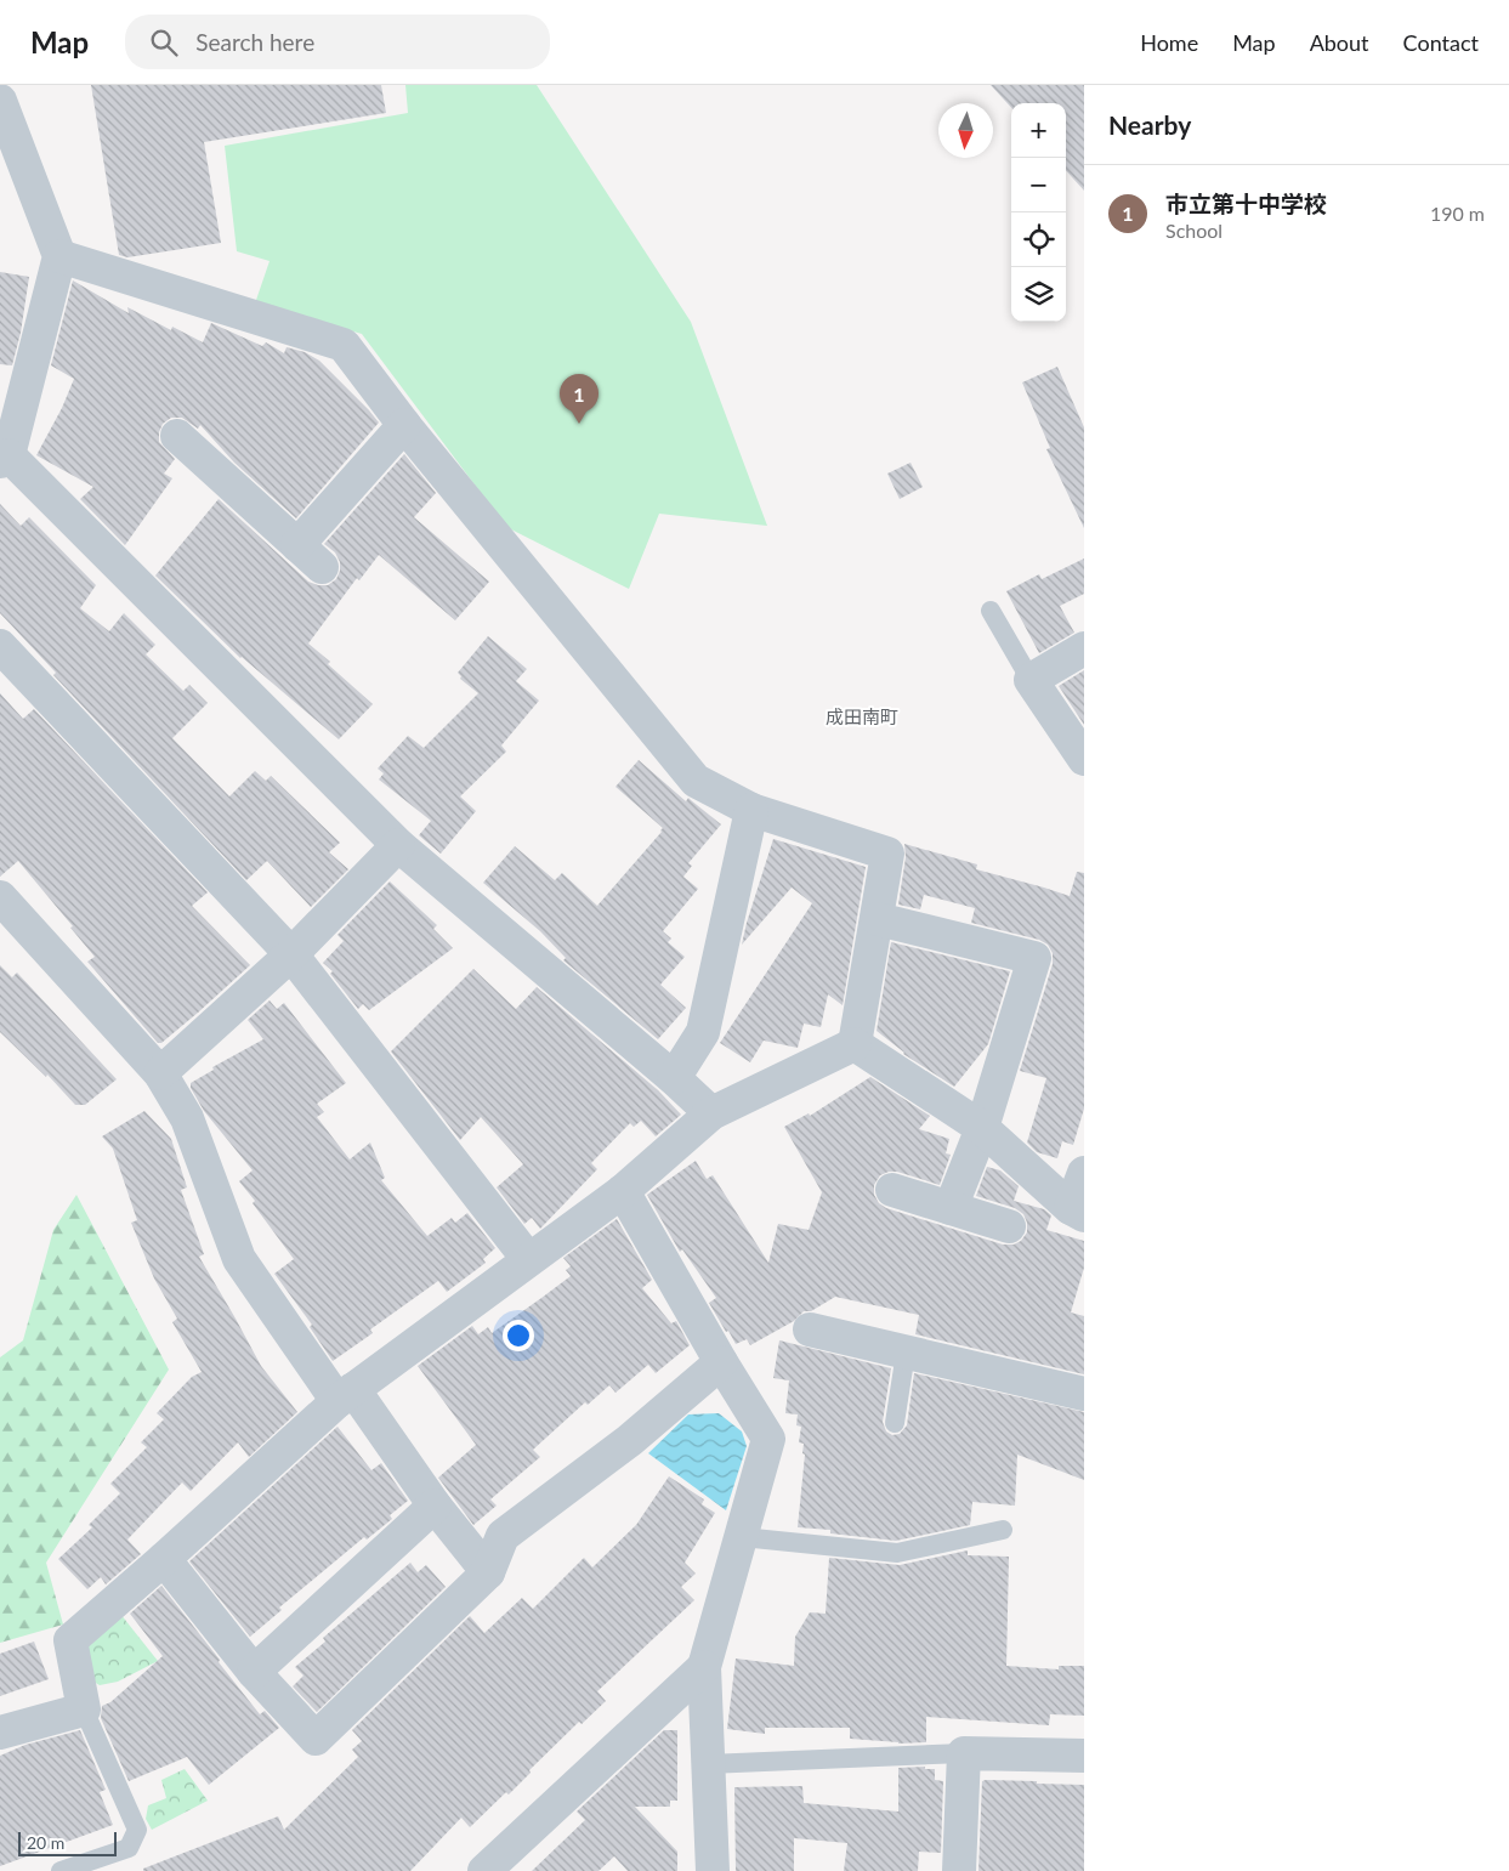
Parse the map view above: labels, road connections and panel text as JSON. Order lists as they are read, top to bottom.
{
  "districts": ["成田南町"],
  "scale_bar": "20 m",
  "north": "bottom",
  "page": {
    "header": "Map",
    "search": "Search here",
    "nav": [
      "Home",
      "Map",
      "About",
      "Contact"
    ],
    "heading": "Nearby",
    "map_buttons": ["+", "−"],
    "list": [
      {
        "mark": "1",
        "name": "市立第十中学校",
        "note": "School",
        "value": "190 m"
      }
    ],
    "pins": "1",
    "scale": "20 m"
  }
}
